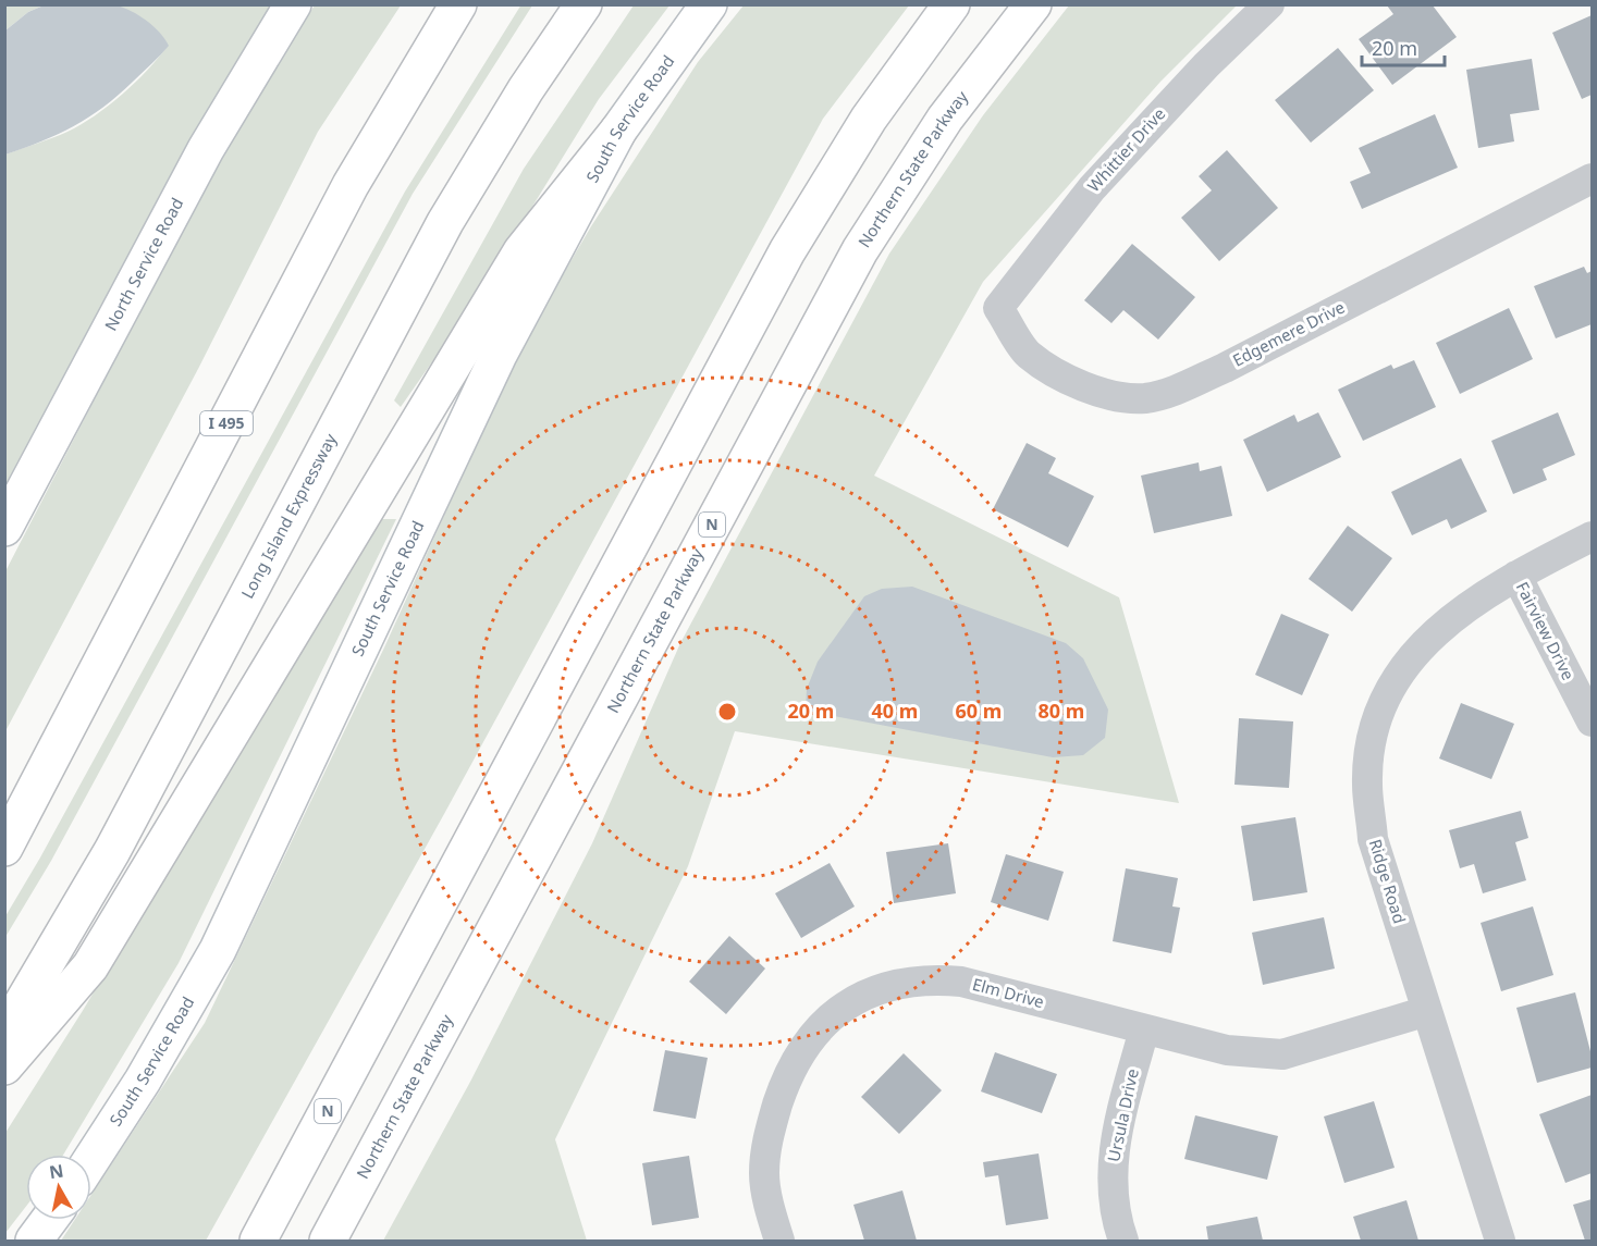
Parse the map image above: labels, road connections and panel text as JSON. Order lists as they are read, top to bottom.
{
  "streets": {
    "main road": [
      "South Service Road",
      "Northern State Parkway",
      "North Service Road",
      "I 495",
      "Long Island Expressway",
      "N"
    ],
    "street": [
      "Whittier Drive",
      "Edgemere Drive",
      "Fairview Drive",
      "Ridge Road",
      "Elm Drive",
      "Ursula Drive"
    ]
  },
  "crossings": [
    ["Whittier Drive", "Edgemere Drive"],
    ["Fairview Drive", "Ridge Road"],
    ["Ridge Road", "Elm Drive"],
    ["Elm Drive", "Ursula Drive"]
  ],
  "scale_bar": "20 m",
  "north": "top",
  "rings": [
    "20 m",
    "40 m",
    "60 m",
    "80 m"
  ]
}
